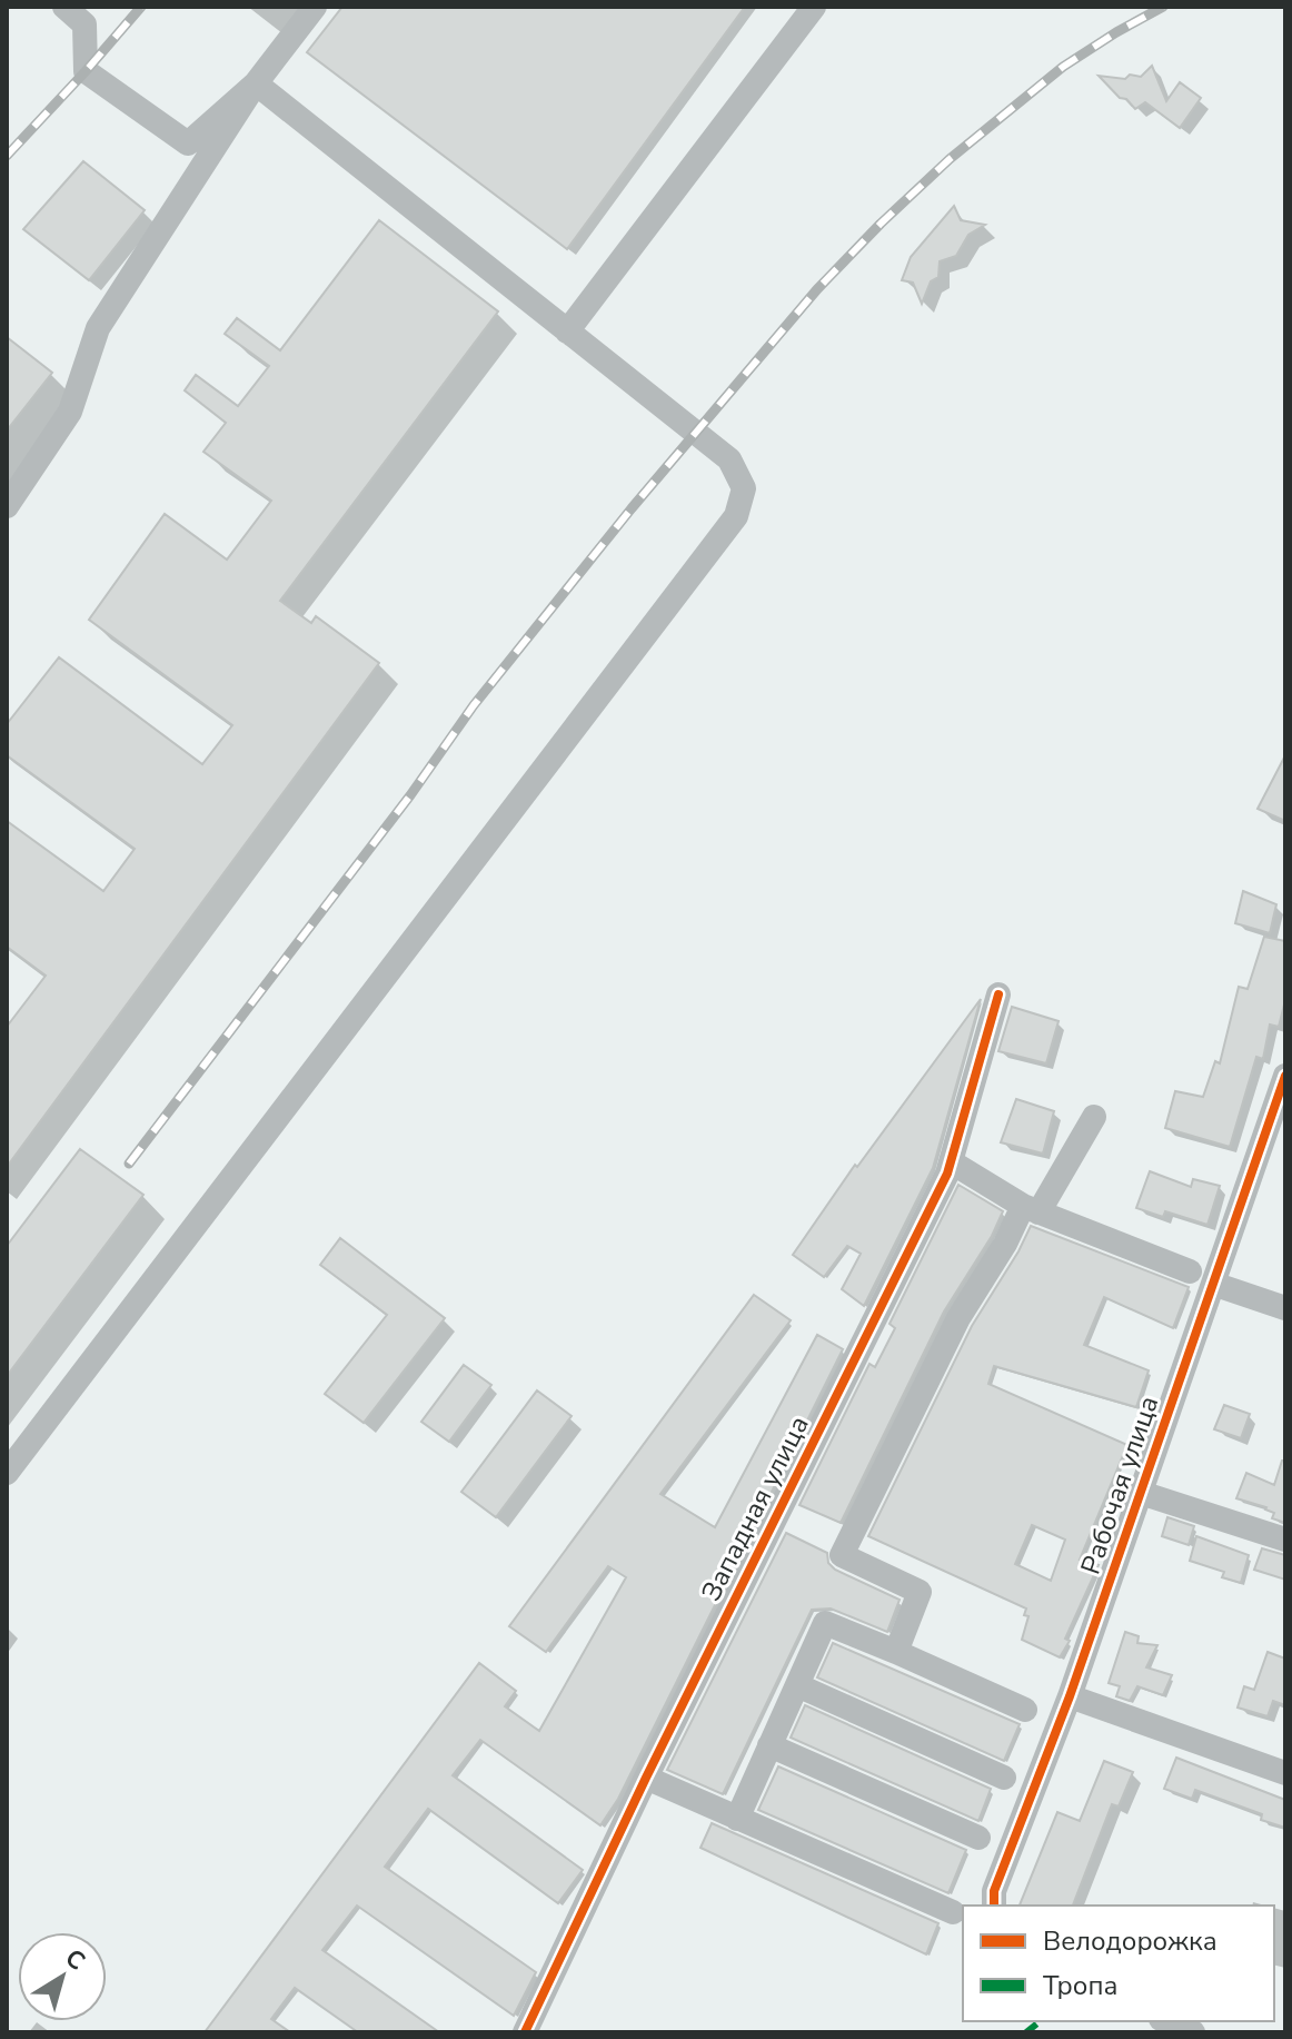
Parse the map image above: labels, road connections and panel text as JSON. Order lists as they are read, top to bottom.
{
  "streets": {
    "street": ["Рабочая улица", "Западная улица"]
  },
  "legend": ["Велодорожка", "Тропа"],
  "north": "top right"
}
